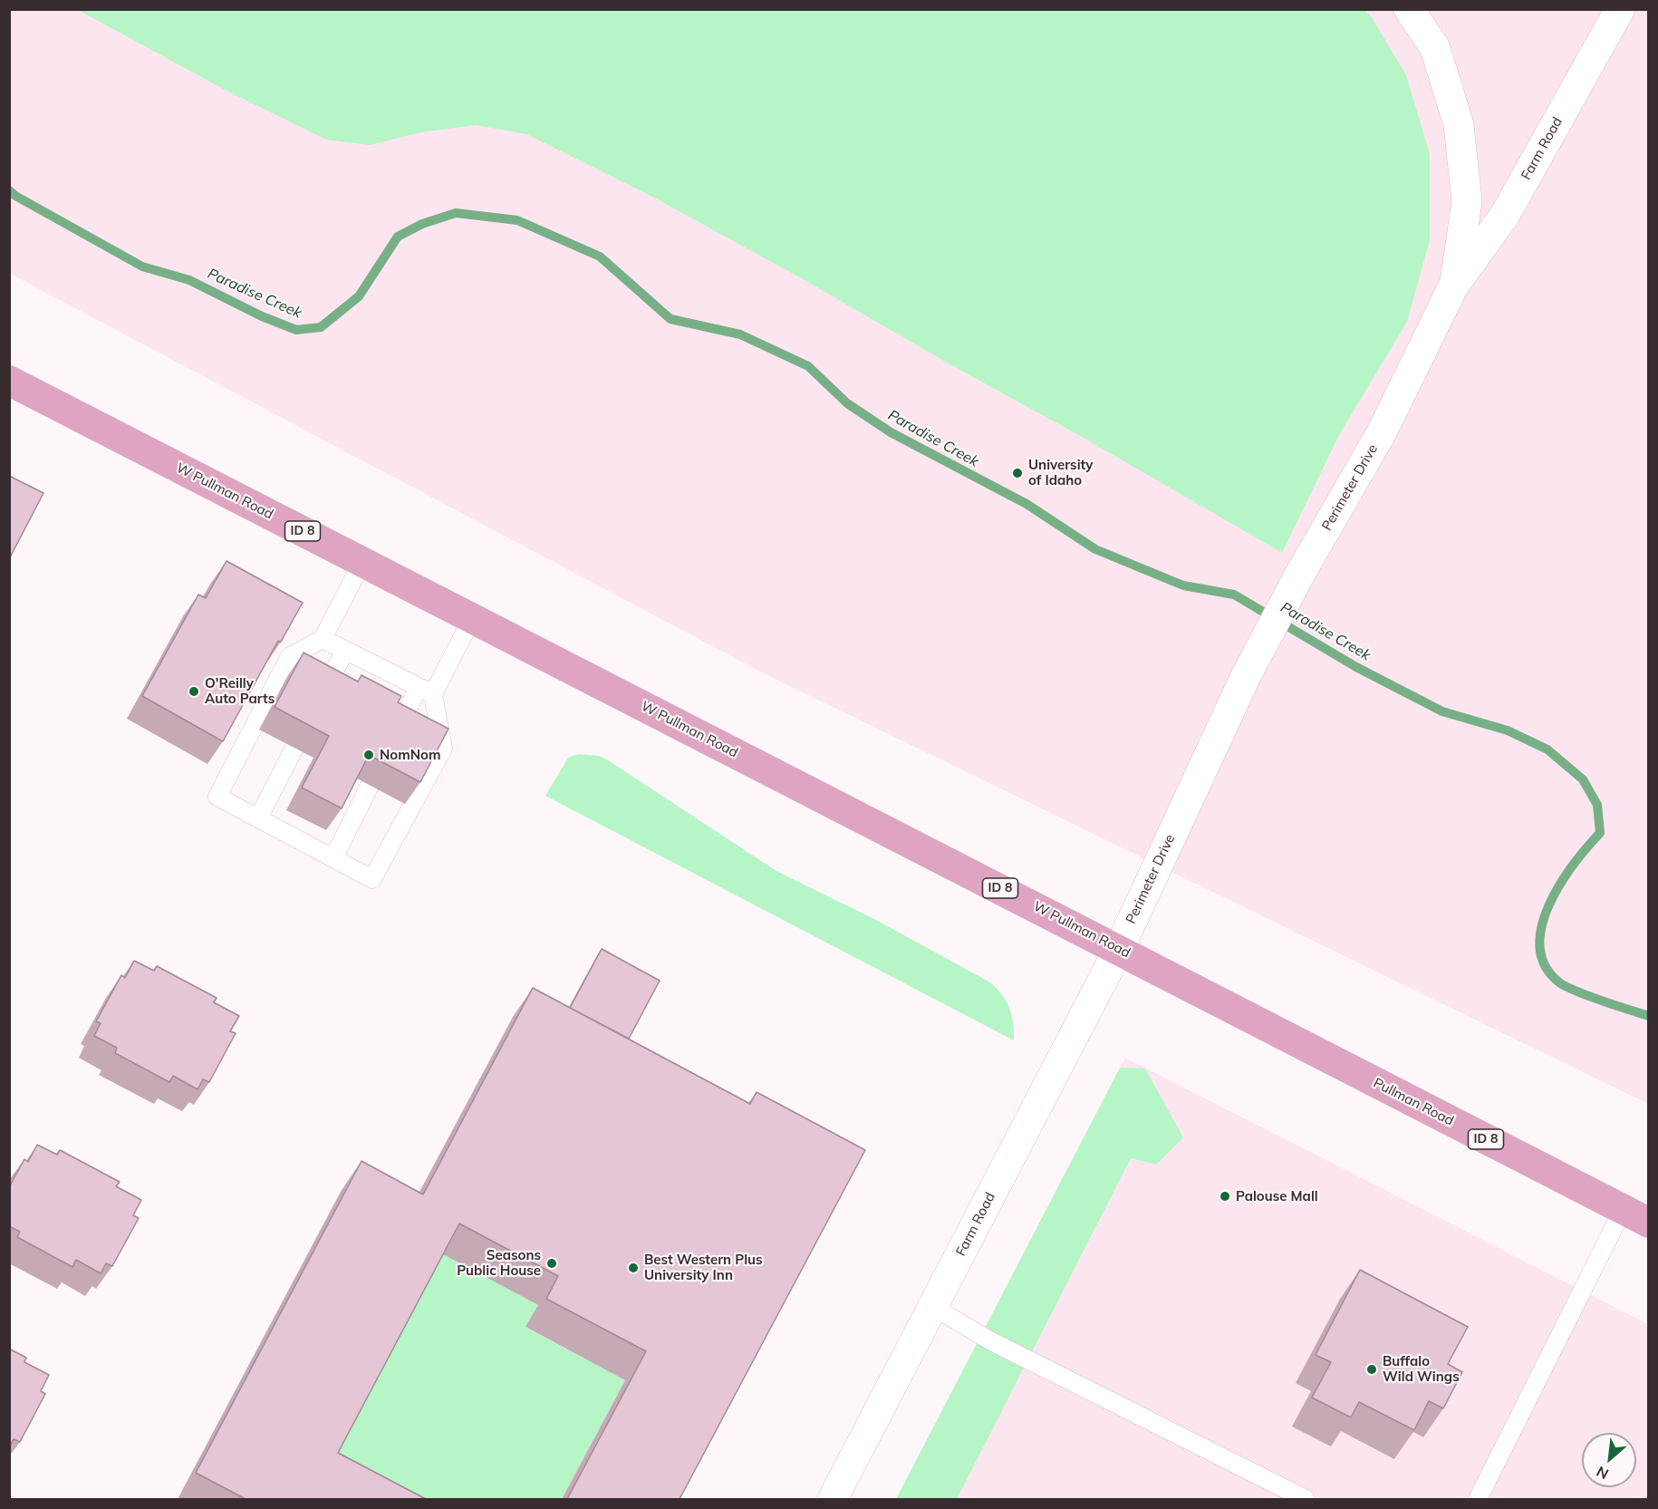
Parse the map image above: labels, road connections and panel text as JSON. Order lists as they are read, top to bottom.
{
  "streets": {
    "main road": ["W Pullman Road", "ID 8", "Pullman Road"],
    "street": ["Farm Road", "Perimeter Drive"]
  },
  "crossings": [
    ["Farm Road", "Perimeter Drive"],
    ["Farm Road", "W Pullman Road"],
    ["Perimeter Drive", "W Pullman Road"],
    ["W Pullman Road", "Pullman Road"]
  ],
  "water": ["Paradise Creek"],
  "places": [
    "University of Idaho",
    "O'Reilly Auto Parts",
    "NomNom",
    "Palouse Mall",
    "Seasons Public House",
    "Best Western Plus University Inn",
    "Buffalo Wild Wings"
  ],
  "north": "bottom left"
}
